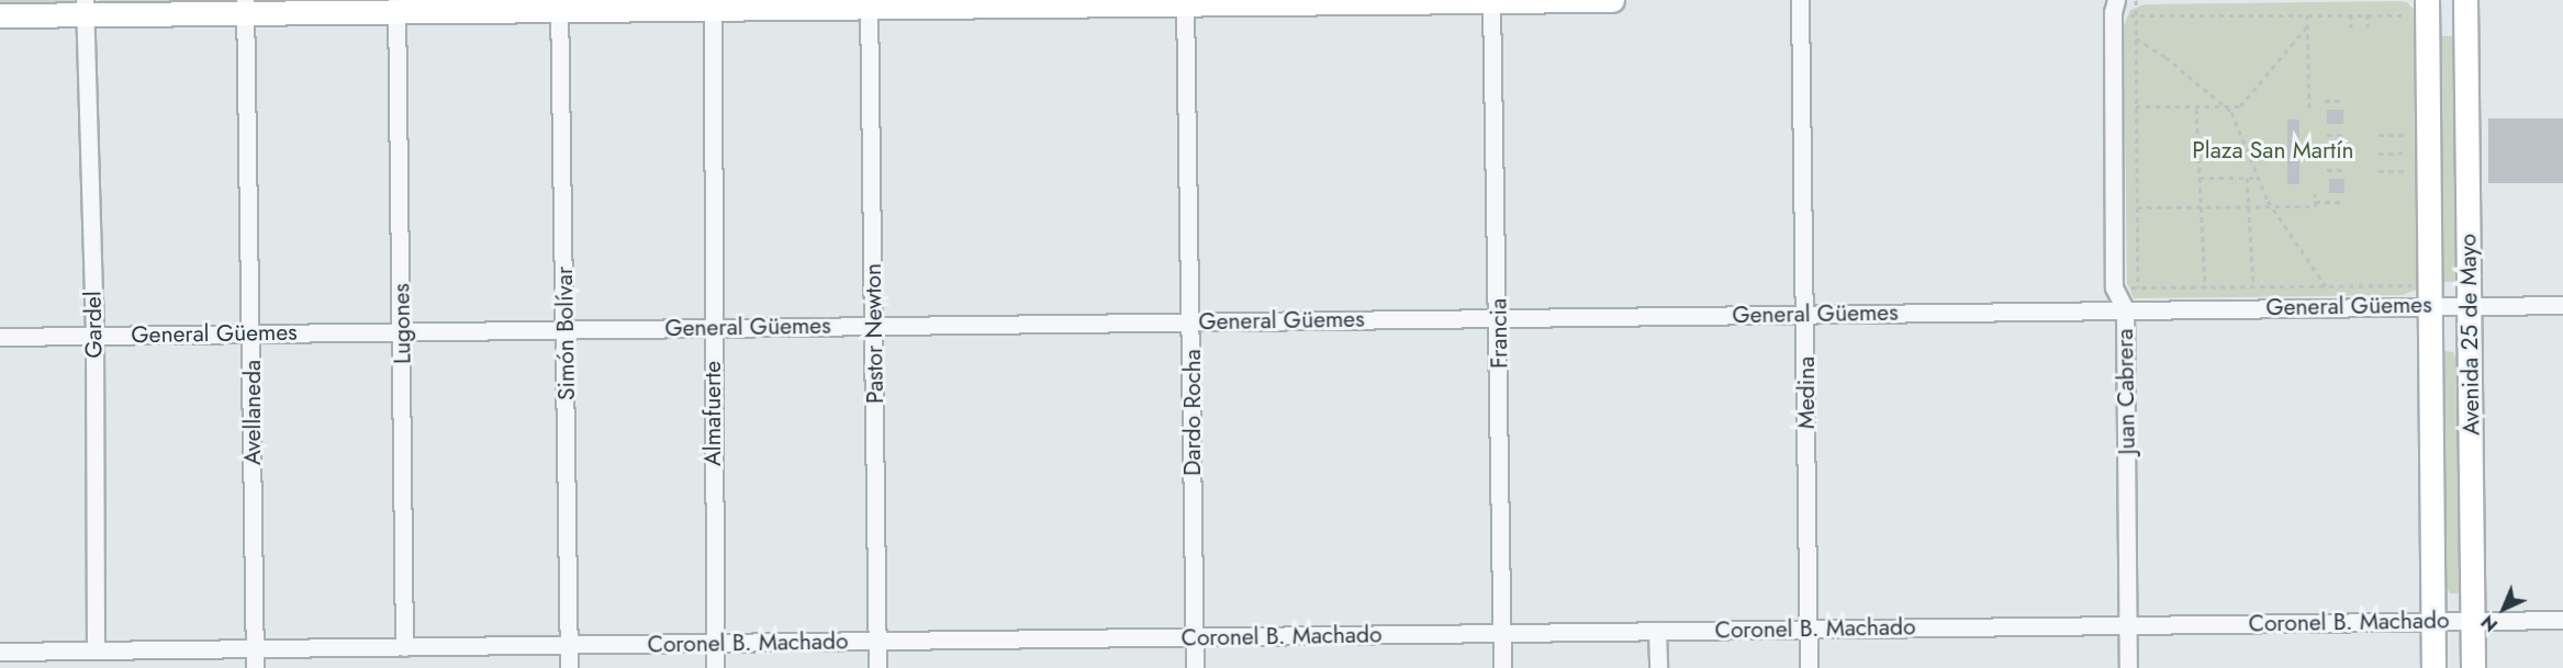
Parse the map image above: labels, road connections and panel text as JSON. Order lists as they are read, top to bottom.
{
  "streets": {
    "main road": ["Avenida 25 de Mayo"],
    "street": [
      "General Güemes",
      "Lugones",
      "Gardel",
      "Simón Bolívar",
      "Pastor Newton",
      "Francia",
      "Juan Cabrera",
      "Medina",
      "Avellaneda",
      "Dardo Rocha",
      "Almafuerte",
      "Coronel B. Machado"
    ]
  },
  "crossings": [
    ["General Güemes", "Lugones"],
    ["General Güemes", "Gardel"],
    ["General Güemes", "Simón Bolívar"],
    ["General Güemes", "Pastor Newton"],
    ["General Güemes", "Francia"],
    ["General Güemes", "Avenida 25 de Mayo"],
    ["General Güemes", "Juan Cabrera"],
    ["General Güemes", "Medina"],
    ["General Güemes", "Avellaneda"],
    ["General Güemes", "Dardo Rocha"],
    ["General Güemes", "Almafuerte"],
    ["Lugones", "Coronel B. Machado"],
    ["Gardel", "Coronel B. Machado"],
    ["Simón Bolívar", "Coronel B. Machado"],
    ["Pastor Newton", "Coronel B. Machado"],
    ["Francia", "Coronel B. Machado"],
    ["Avenida 25 de Mayo", "Coronel B. Machado"],
    ["Juan Cabrera", "Coronel B. Machado"],
    ["Medina", "Coronel B. Machado"],
    ["Avellaneda", "Coronel B. Machado"],
    ["Dardo Rocha", "Coronel B. Machado"],
    ["Almafuerte", "Coronel B. Machado"]
  ],
  "parks": ["Plaza San Martín"],
  "north": "bottom left"
}
